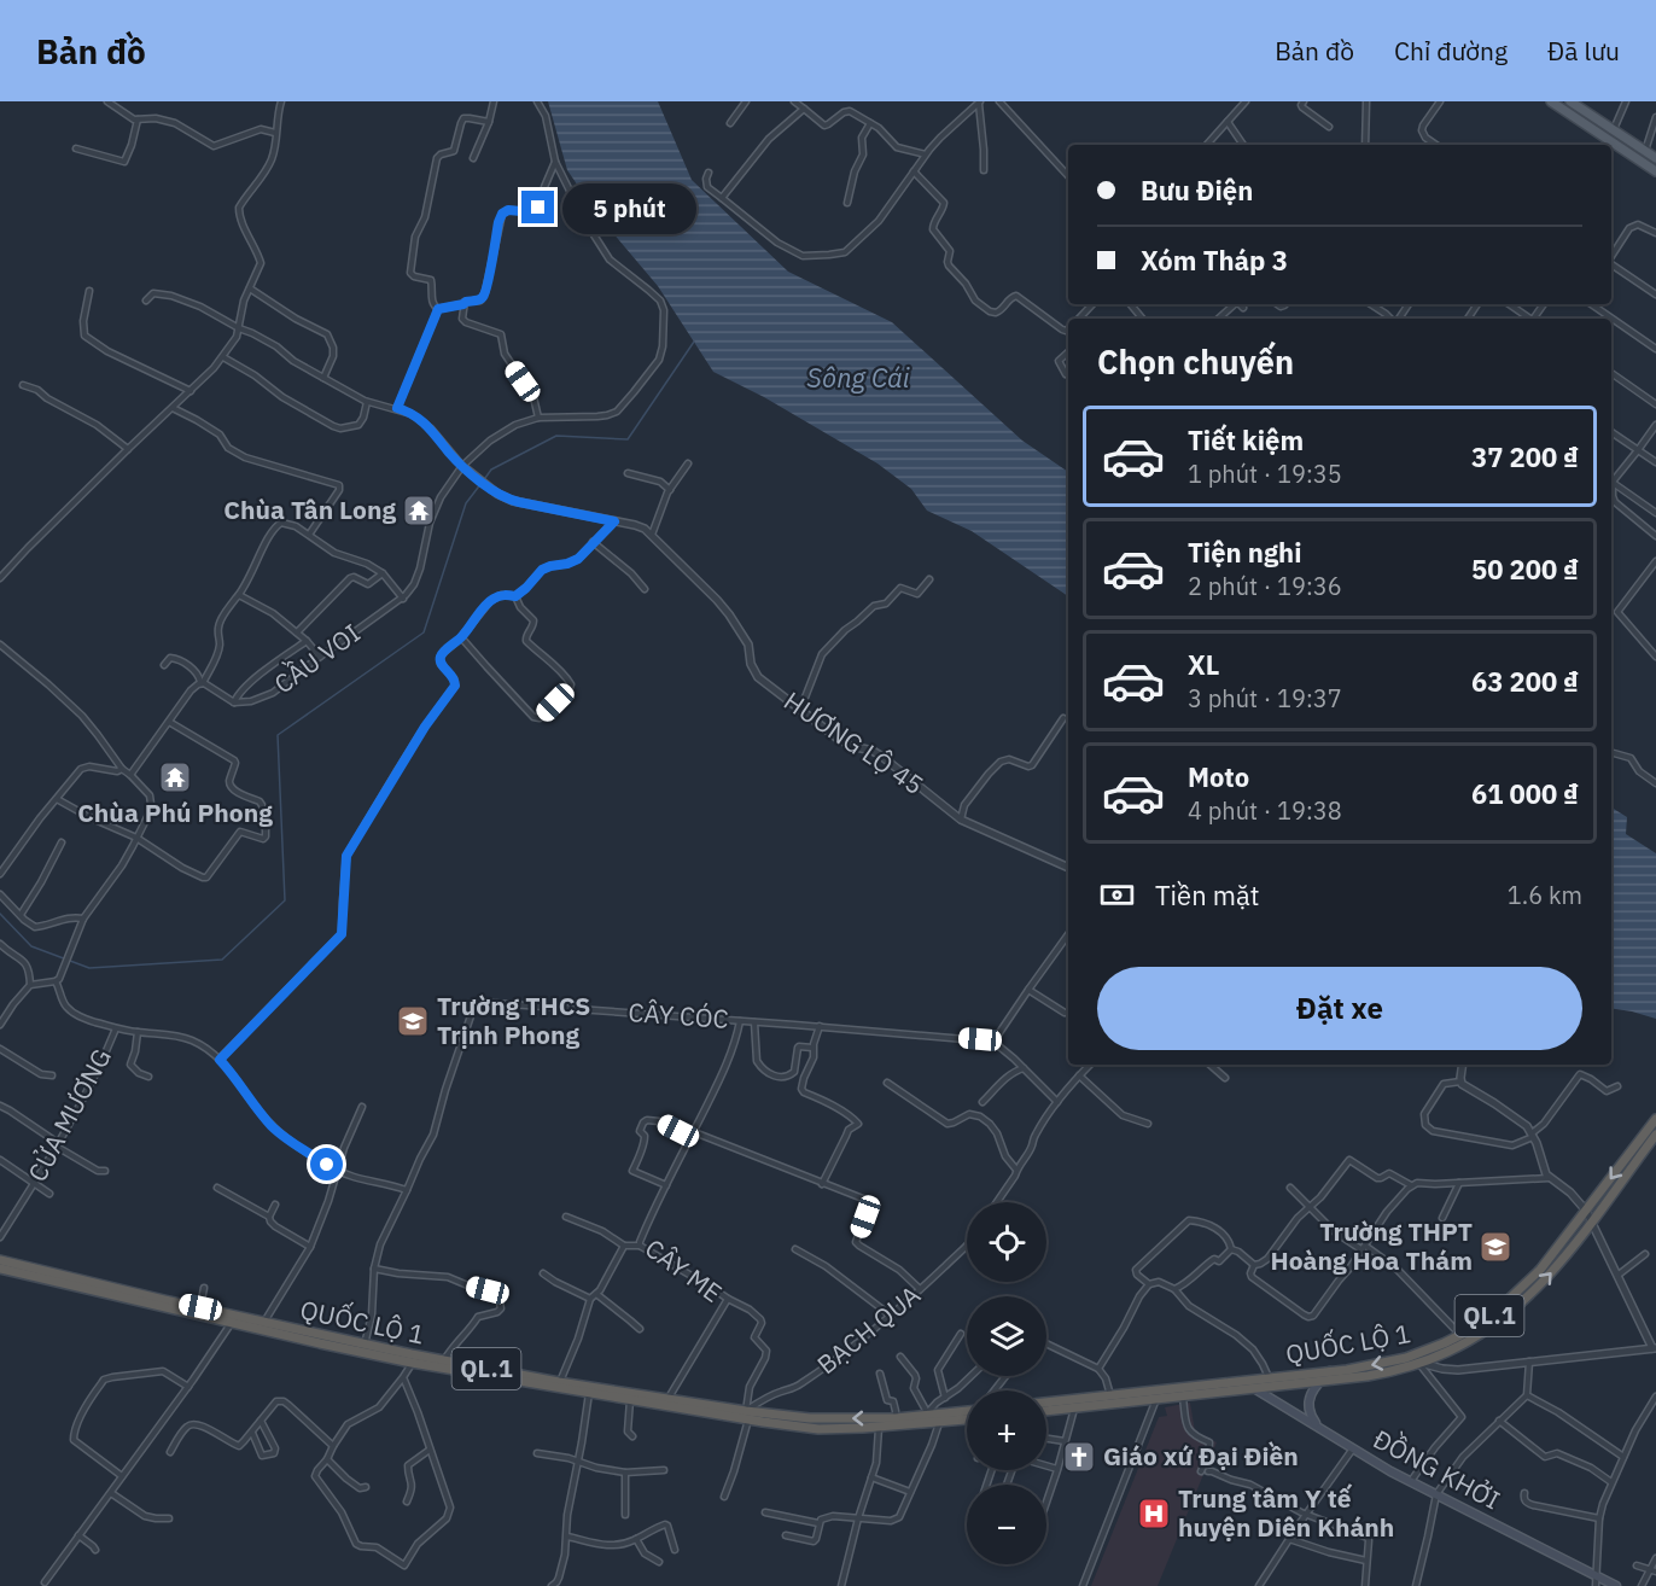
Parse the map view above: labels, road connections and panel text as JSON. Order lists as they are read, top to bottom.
{
  "streets": {
    "highway": ["QL.1", "QUỐC LỘ 1"],
    "main road": ["ĐỒNG KHỞI"],
    "street": [
      "CẦU VOI",
      "HƯƠNG LỘ 45",
      "CÂY CÓC",
      "CỬA MƯƠNG",
      "CÂY ME",
      "BẠCH QUA"
    ]
  },
  "crossings": [
    ["CẦU VOI", "HƯƠNG LỘ 45"],
    ["CÂY CÓC", "CÂY ME"],
    ["CÂY ME", "QUỐC LỘ 1"],
    ["QUỐC LỘ 1", "BẠCH QUA"],
    ["QUỐC LỘ 1", "ĐỒNG KHỞI"]
  ],
  "water": ["Sông Cái"],
  "places": {
    "temple": ["Chùa Tân Long", "Chùa Phú Phong"],
    "school or university": ["Trường THCS Trịnh Phong", "Trường THPT Hoàng Hoa Thám"],
    "church": ["Giáo xứ Đại Điền"],
    "hospital": ["Trung tâm Y tế huyện Diên Khánh"]
  },
  "page": {
    "header": "Bản đồ",
    "nav": ["Bản đồ", "Chỉ đường", "Đã lưu"],
    "banner": ["Bưu Điện", "Xóm Tháp 3"],
    "bubble": "5 phút",
    "heading": "Chọn chuyến",
    "list": [
      {
        "name": "Tiết kiệm",
        "note": "1 phút · 19:35",
        "value": "37 200 ₫"
      },
      {
        "name": "Tiện nghi",
        "note": "2 phút · 19:36",
        "value": "50 200 ₫"
      },
      {
        "name": "XL",
        "note": "3 phút · 19:37",
        "value": "63 200 ₫"
      },
      {
        "name": "Moto",
        "note": "4 phút · 19:38",
        "value": "61 000 ₫"
      }
    ],
    "pay": ["Tiền mặt", "1.6 km"],
    "buttons": "Đặt xe",
    "map_buttons": ["+", "−"]
  }
}
